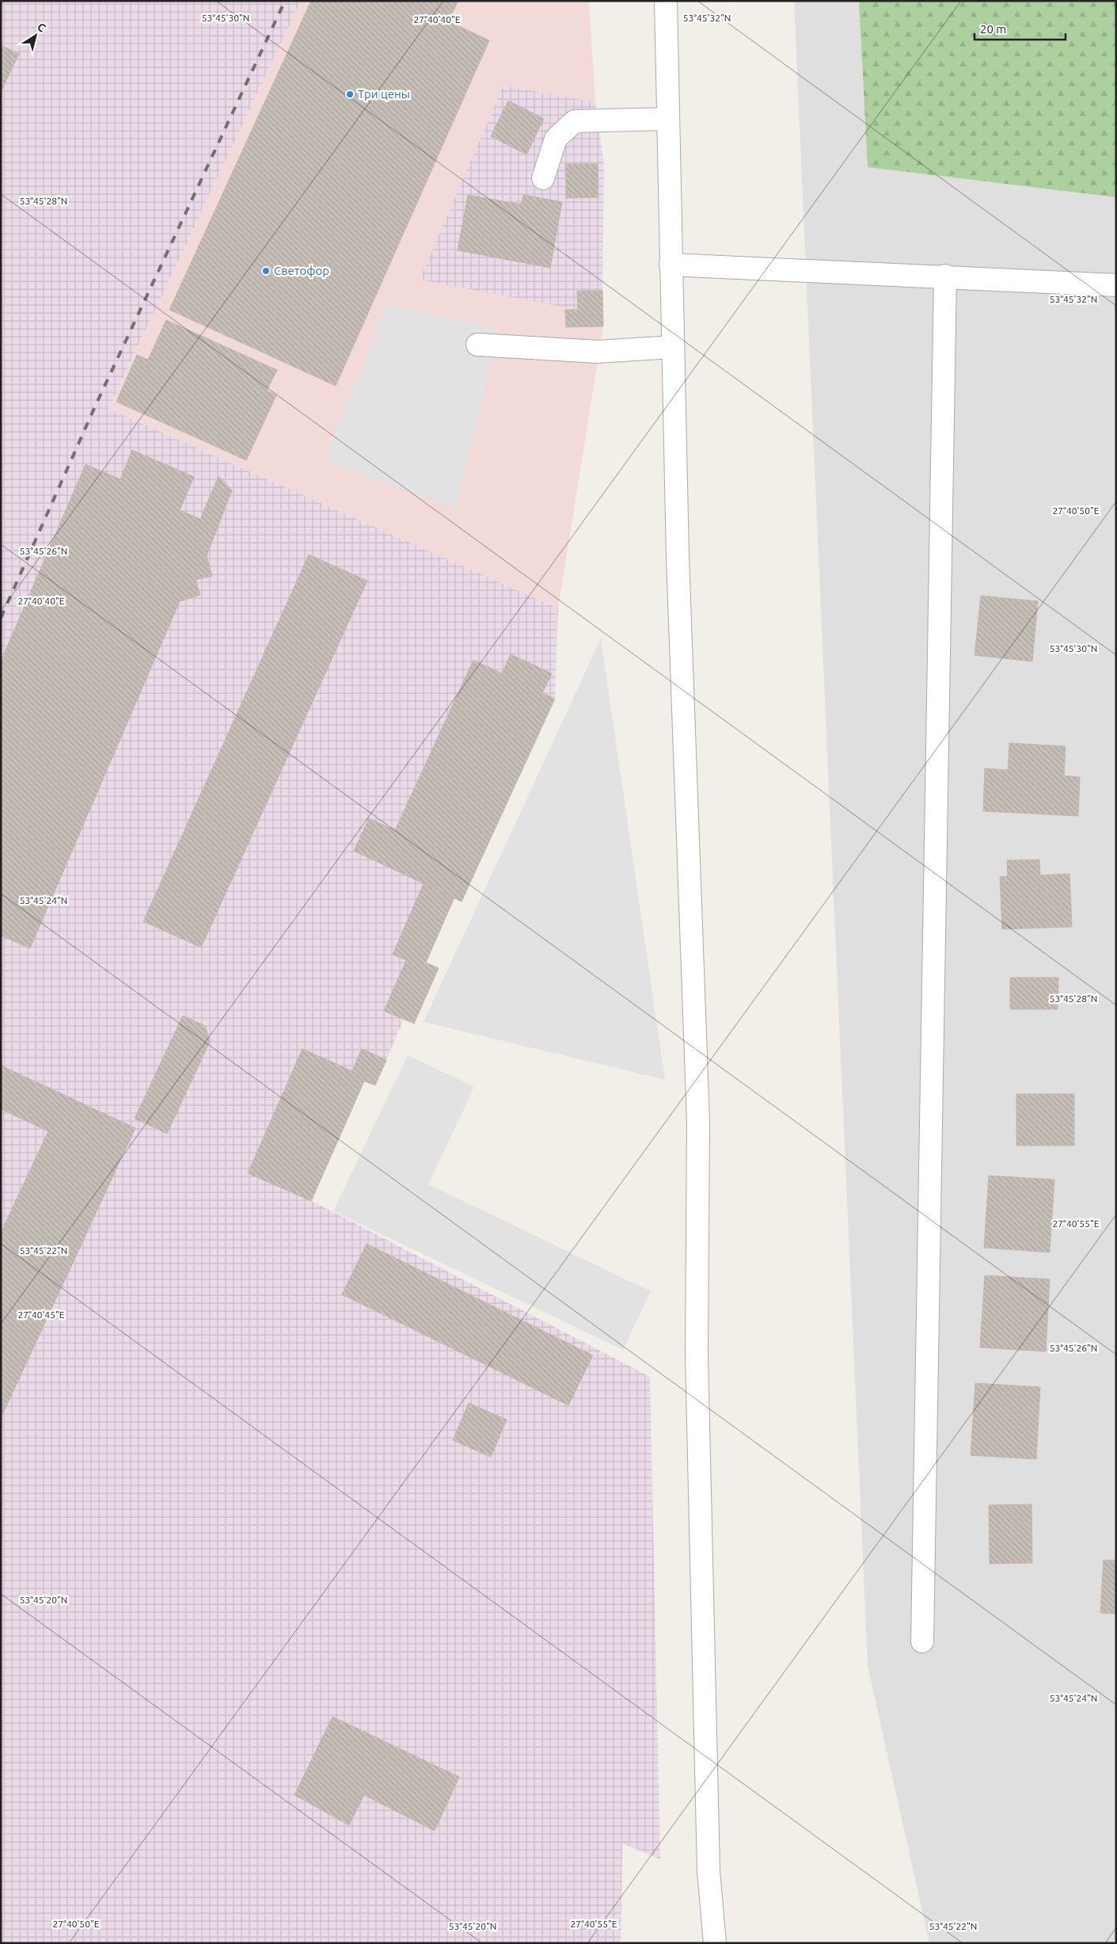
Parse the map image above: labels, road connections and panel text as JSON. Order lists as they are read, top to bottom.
{
  "places": ["Три цены", "Светофор"],
  "scale_bar": "20 m",
  "north": "top right",
  "coordinates": [
    "53°45'30\"N",
    "53°45'32\"N",
    "27°40'40\"E",
    "53°45'28\"N",
    "27°40'50\"E",
    "53°45'26\"N",
    "53°45'24\"N",
    "27°40'55\"E",
    "53°45'22\"N",
    "27°40'45\"E",
    "53°45'20\"N"
  ]
}
